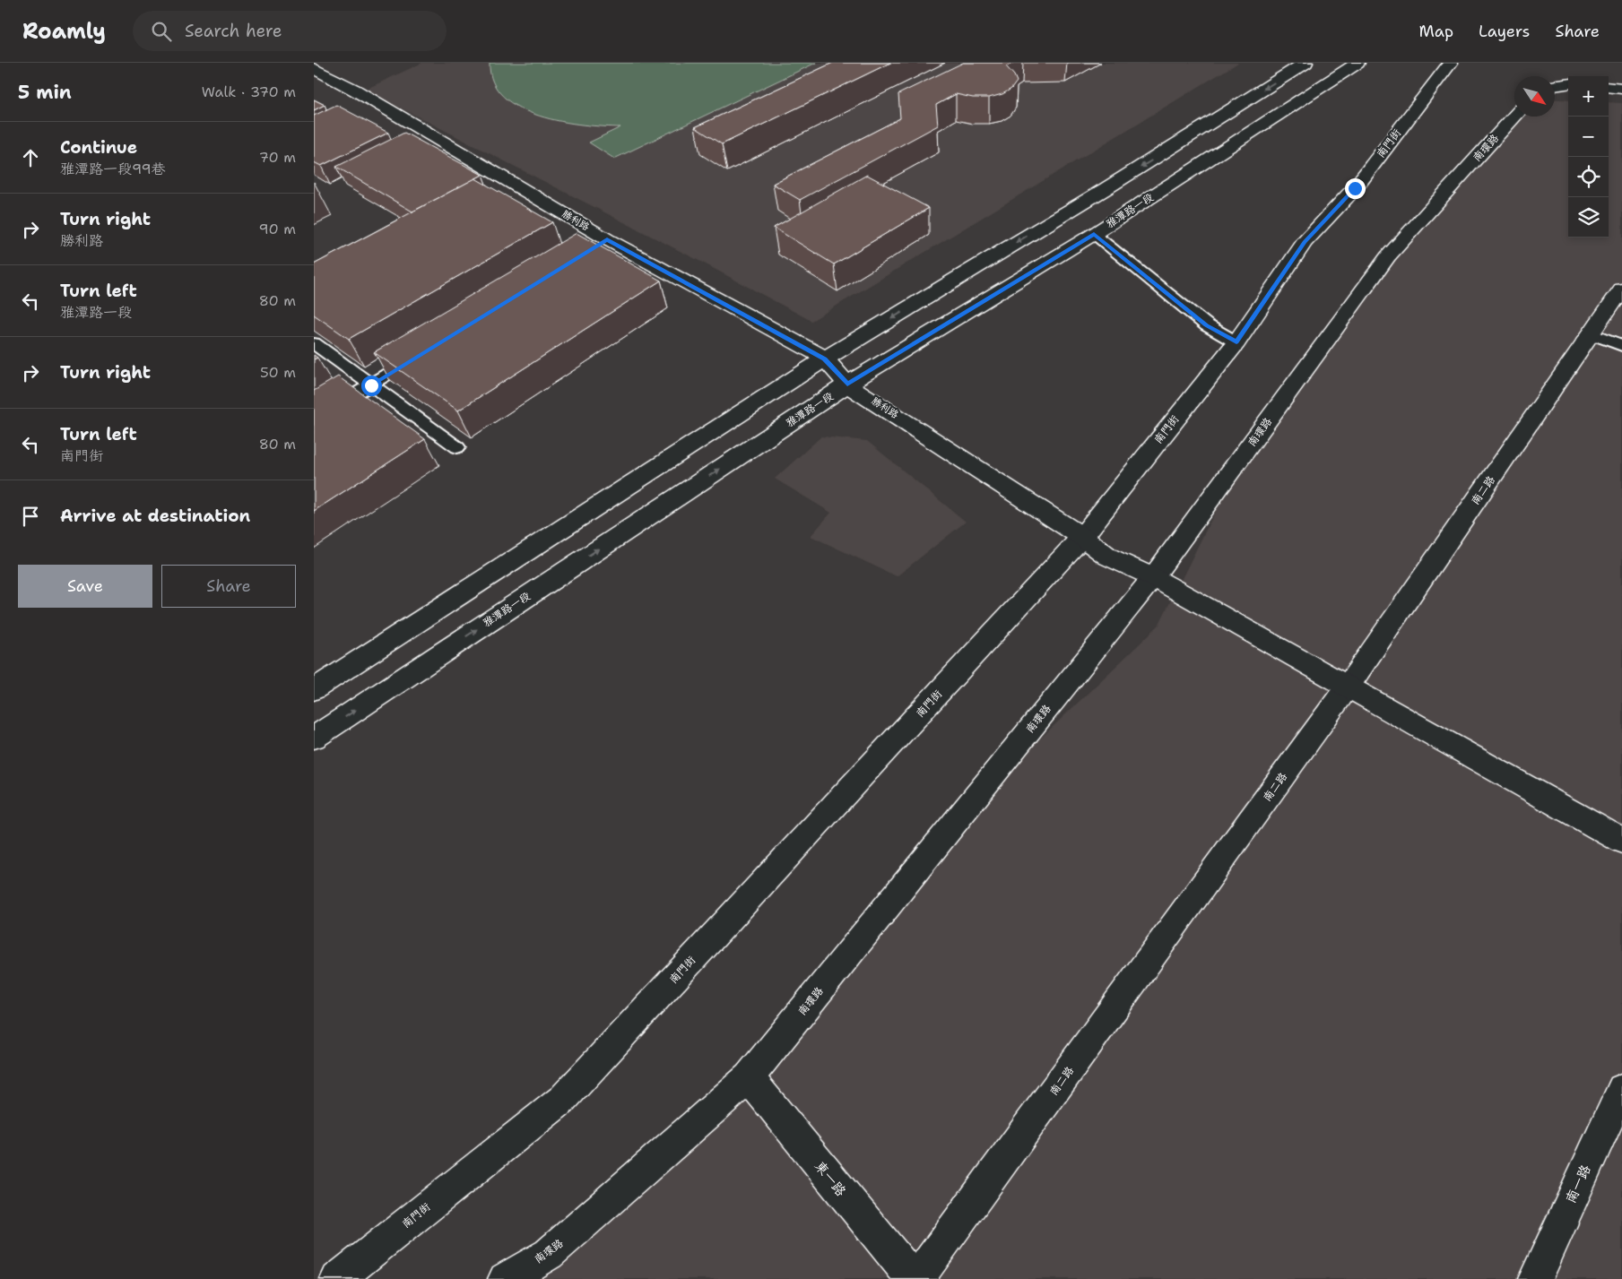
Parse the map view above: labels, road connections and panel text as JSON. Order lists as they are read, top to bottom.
{
  "streets": {
    "street": [
      "南門街",
      "南環路",
      "雅潭路一段",
      "勝利路",
      "南二路",
      "東一路",
      "南一路"
    ]
  },
  "crossings": [
    ["南門街", "勝利路"],
    ["南環路", "勝利路"],
    ["南環路", "東一路"],
    ["雅潭路一段", "勝利路"],
    ["勝利路", "南二路"]
  ],
  "north": "bottom right",
  "page": {
    "header": "Roamly",
    "search": "Search here",
    "nav": ["Map", "Layers", "Share"],
    "heading": ["5 min", "Walk · 370 m"],
    "map_buttons": ["+", "−"],
    "list": [
      ["Continue", "雅潭路一段99巷", "70 m"],
      ["Turn right", "勝利路", "90 m"],
      ["Turn left", "雅潭路一段", "80 m"],
      ["Turn right", "50 m"],
      ["Turn left", "南門街", "80 m"],
      "Arrive at destination"
    ],
    "buttons": ["Save", "Share"]
  }
}
